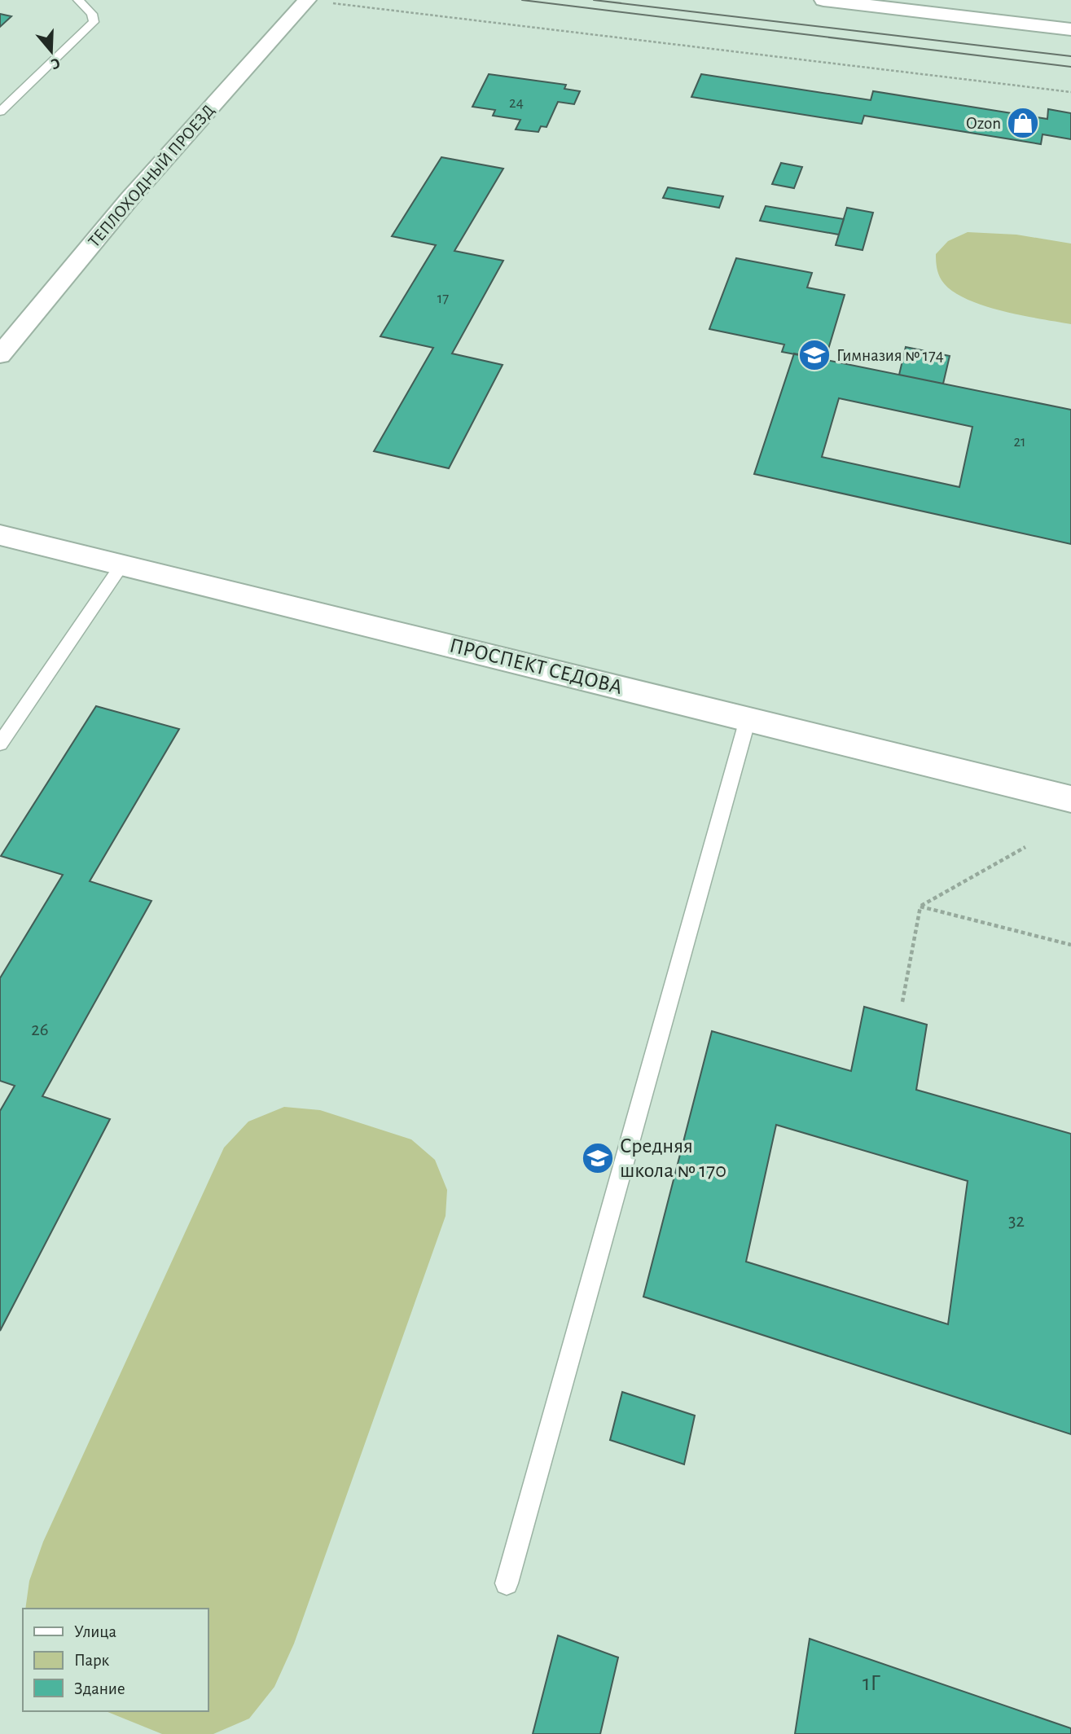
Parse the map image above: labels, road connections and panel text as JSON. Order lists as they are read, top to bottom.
{
  "streets": {
    "street": ["ТЕПЛОХОДНЫЙ ПРОЕЗД", "ПРОСПЕКТ СЕДОВА"]
  },
  "places": {
    "shop": ["Ozon"],
    "school or university": ["Гимназия № 174", "Средняя школа № 170"]
  },
  "house_numbers": [
    "24",
    "17",
    "21",
    "26",
    "32",
    "1Г"
  ],
  "legend": ["Улица", "Парк", "Здание"],
  "north": "bottom"
}
